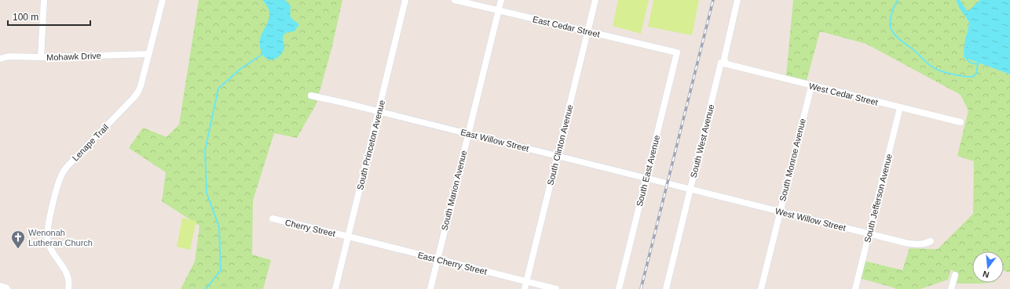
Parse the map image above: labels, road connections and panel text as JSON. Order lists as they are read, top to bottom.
{
  "streets": {
    "street": [
      "East Cedar Street",
      "Mohawk Drive",
      "West Cedar Street",
      "East Willow Street",
      "South West Avenue",
      "Lenape Trail",
      "South Princeton Avenue",
      "South Clinton Avenue",
      "South Monroe Avenue",
      "South East Avenue",
      "South Marion Avenue",
      "South Jefferson Avenue",
      "West Willow Street",
      "Cherry Street",
      "East Cherry Street"
    ]
  },
  "crossings": [
    ["East Cedar Street", "South Clinton Avenue"],
    ["East Cedar Street", "South East Avenue"],
    ["East Cedar Street", "South Marion Avenue"],
    ["Mohawk Drive", "Lenape Trail"],
    ["West Cedar Street", "South West Avenue"],
    ["West Cedar Street", "South Monroe Avenue"],
    ["West Cedar Street", "South Jefferson Avenue"],
    ["East Willow Street", "South Princeton Avenue"],
    ["East Willow Street", "South Clinton Avenue"],
    ["East Willow Street", "South East Avenue"],
    ["East Willow Street", "South Marion Avenue"],
    ["East Willow Street", "West Willow Street"],
    ["South West Avenue", "West Willow Street"],
    ["South Princeton Avenue", "Cherry Street"],
    ["South Princeton Avenue", "East Cherry Street"],
    ["South Clinton Avenue", "East Cherry Street"],
    ["South Monroe Avenue", "West Willow Street"],
    ["South East Avenue", "West Willow Street"],
    ["South Marion Avenue", "East Cherry Street"],
    ["South Jefferson Avenue", "West Willow Street"],
    ["Cherry Street", "East Cherry Street"]
  ],
  "places": {
    "church": ["Wenonah Lutheran Church"]
  },
  "scale_bar": "100 m",
  "north": "bottom"
}
